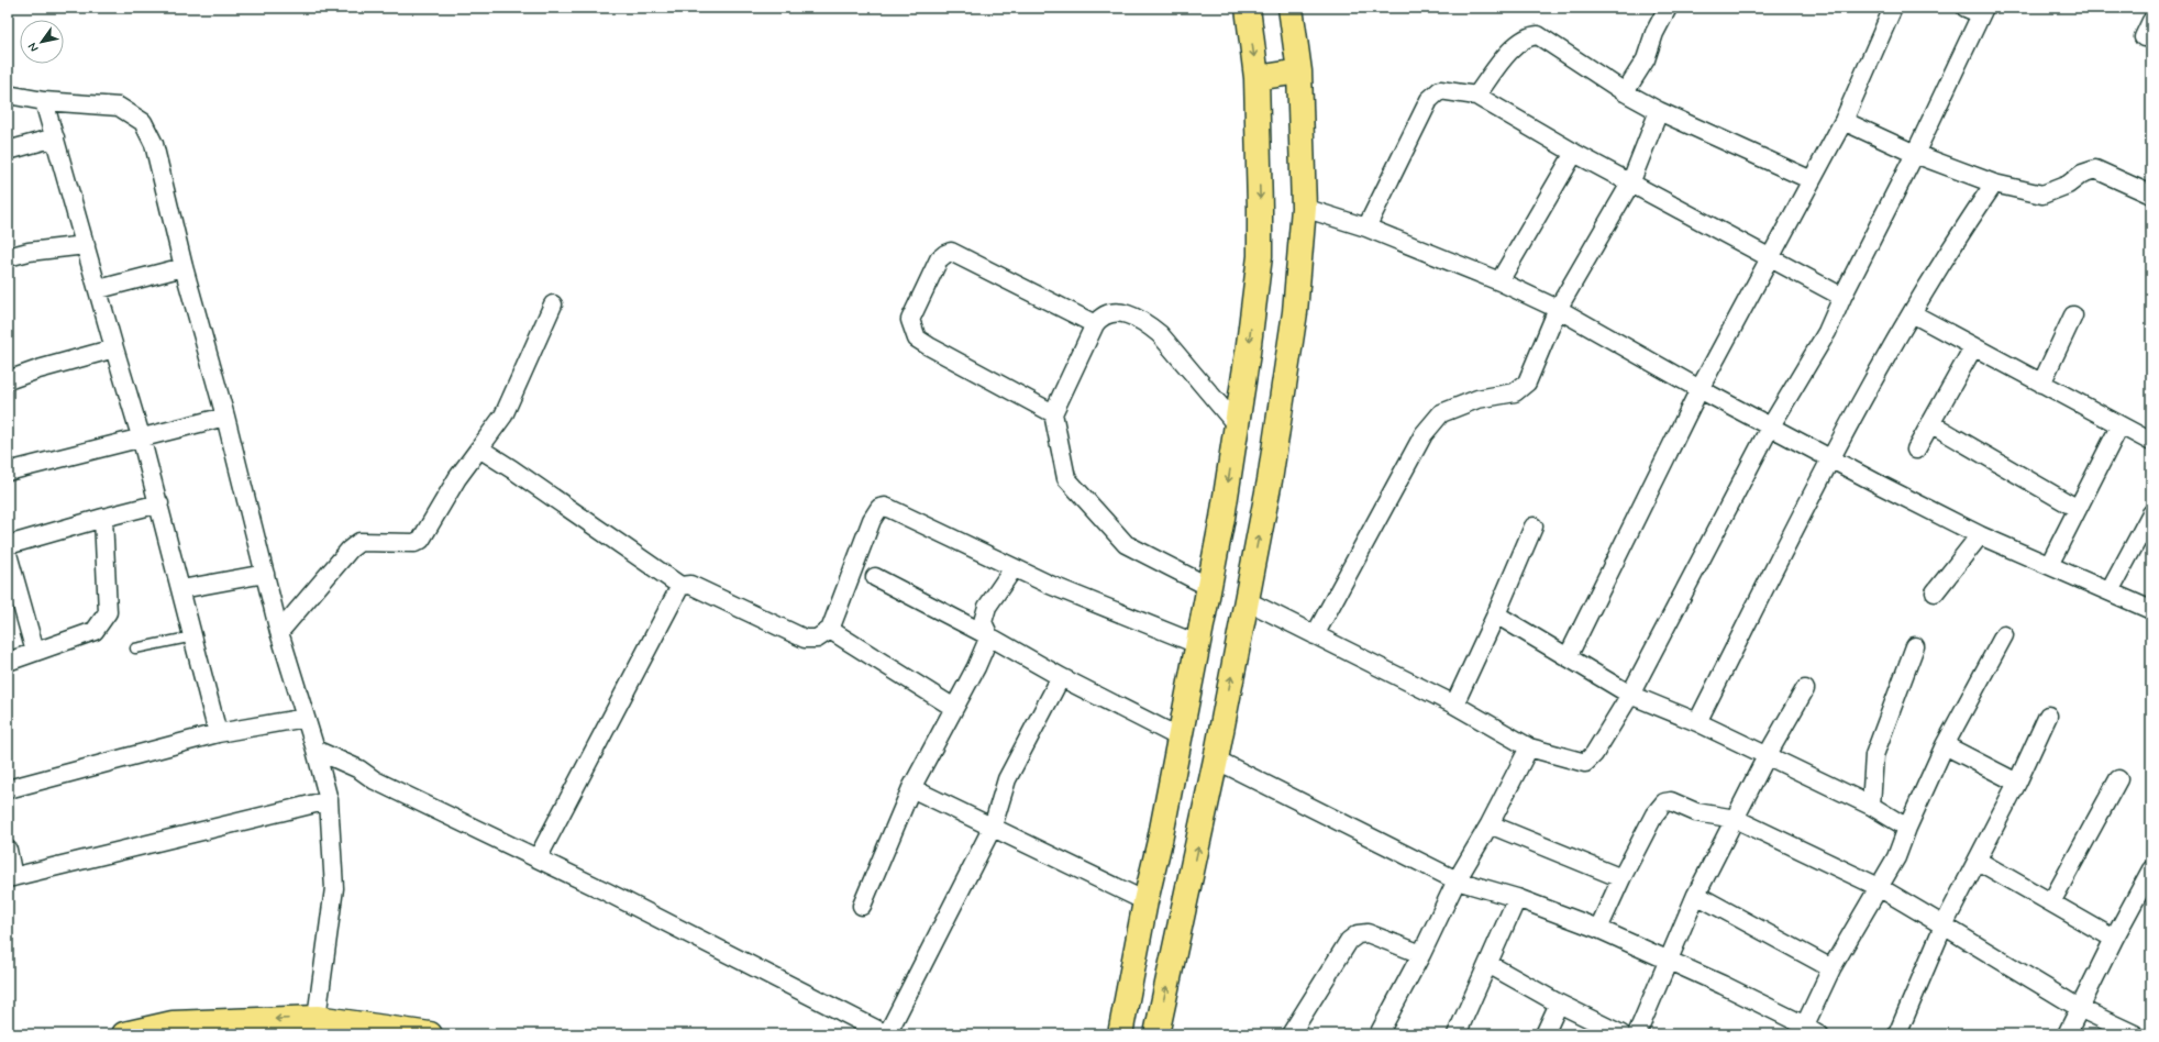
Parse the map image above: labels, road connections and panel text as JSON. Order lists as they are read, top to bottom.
{
  "north": "bottom left"
}
